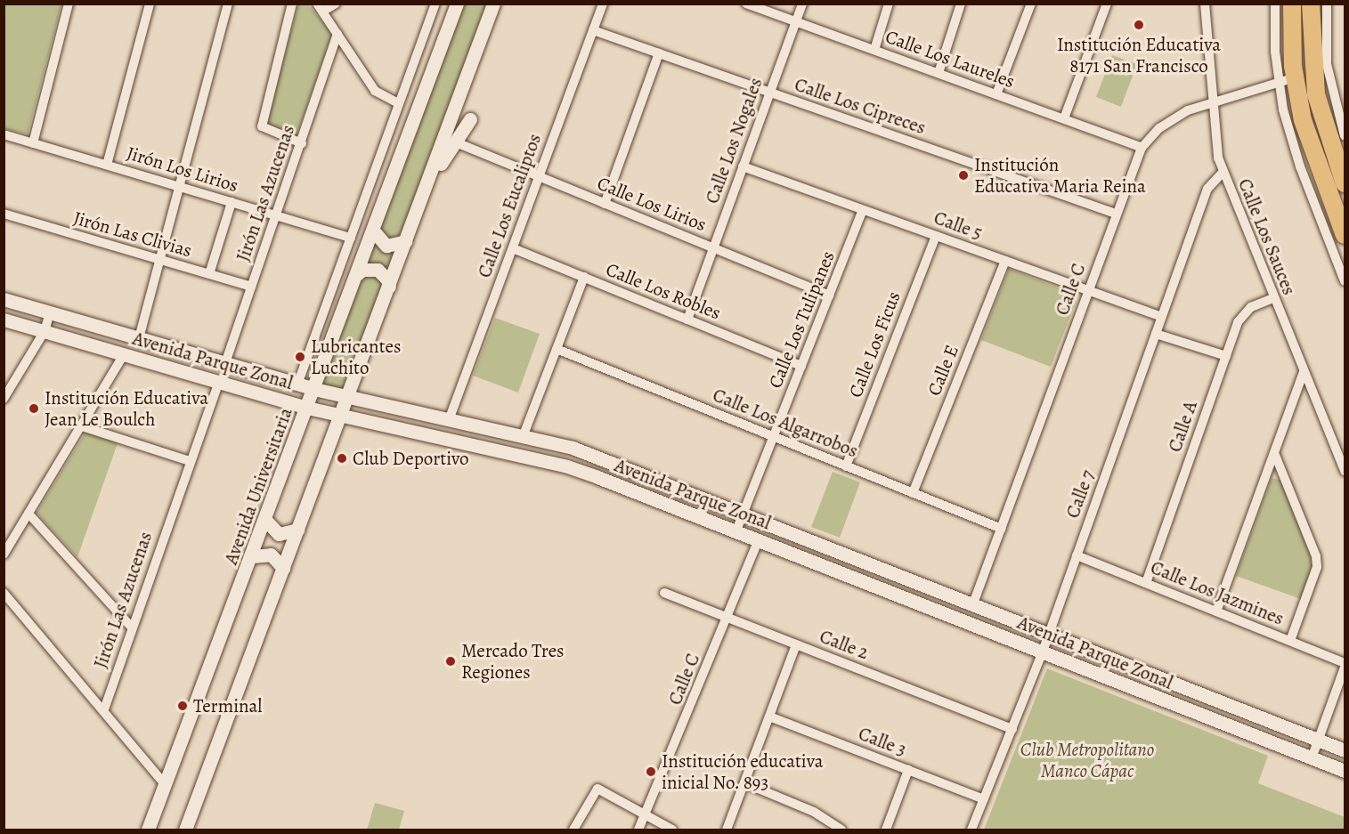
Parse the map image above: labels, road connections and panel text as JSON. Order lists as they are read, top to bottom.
{
  "streets": {
    "main road": ["Avenida Parque Zonal", "Avenida Universitaria"],
    "street": [
      "Calle Los Laureles",
      "Calle Los Cipreces",
      "Calle Los Nogales",
      "Jirón Los Lirios",
      "Jirón Las Azucenas",
      "Calle Los Lirios",
      "Calle Los Eucaliptos",
      "Calle 5",
      "Jirón Las Clivias",
      "Calle Los Sauces",
      "Calle C",
      "Calle Los Robles",
      "Calle Los Tulipanes",
      "Calle Los Ficus",
      "Calle E",
      "Calle Los Algarrobos",
      "Calle A",
      "Calle 7",
      "Calle Los Jazmines",
      "Calle 2",
      "Calle 3"
    ]
  },
  "crossings": [
    ["Calle Los Laureles", "Calle Los Nogales"],
    ["Calle Los Laureles", "Calle C"],
    ["Calle Los Cipreces", "Calle Los Nogales"],
    ["Calle Los Cipreces", "Calle Los Eucaliptos"],
    ["Calle Los Cipreces", "Calle C"],
    ["Calle Los Nogales", "Calle Los Lirios"],
    ["Calle Los Nogales", "Calle 5"],
    ["Calle Los Nogales", "Calle Los Robles"],
    ["Jirón Los Lirios", "Jirón Las Azucenas"],
    ["Jirón Los Lirios", "Avenida Universitaria"],
    ["Jirón Las Azucenas", "Jirón Las Clivias"],
    ["Jirón Las Azucenas", "Avenida Parque Zonal"],
    ["Calle Los Lirios", "Calle Los Eucaliptos"],
    ["Calle Los Lirios", "Calle Los Tulipanes"],
    ["Calle Los Eucaliptos", "Calle Los Robles"],
    ["Calle Los Eucaliptos", "Avenida Parque Zonal"],
    ["Calle 5", "Calle C"],
    ["Calle 5", "Calle Los Tulipanes"],
    ["Calle 5", "Calle Los Ficus"],
    ["Calle 5", "Calle E"],
    ["Calle 5", "Calle 7"],
    ["Calle Los Sauces", "Calle C"],
    ["Calle Los Sauces", "Calle A"],
    ["Calle Los Sauces", "Calle 7"],
    ["Calle C", "Avenida Parque Zonal"],
    ["Calle C", "Calle Los Algarrobos"],
    ["Calle C", "Calle 2"],
    ["Calle Los Robles", "Calle Los Tulipanes"],
    ["Calle Los Tulipanes", "Avenida Parque Zonal"],
    ["Calle Los Tulipanes", "Calle Los Algarrobos"],
    ["Calle Los Ficus", "Calle Los Algarrobos"],
    ["Avenida Parque Zonal", "Avenida Universitaria"],
    ["Avenida Parque Zonal", "Calle 7"],
    ["Calle E", "Calle Los Algarrobos"],
    ["Calle A", "Calle Los Jazmines"],
    ["Calle 7", "Calle Los Jazmines"],
    ["Calle 7", "Calle 2"],
    ["Calle 7", "Calle 3"]
  ],
  "parks": ["Club Metropolitano Manco Cápac"],
  "places": [
    "Institución Educativa 8171 San Francisco",
    "Institución Educativa Maria Reina",
    "Lubricantes Luchito",
    "Institución Educativa Jean Le Boulch",
    "Club Deportivo",
    "Mercado Tres Regiones",
    "Terminal",
    "Institución educativa inicial No. 893"
  ]
}
